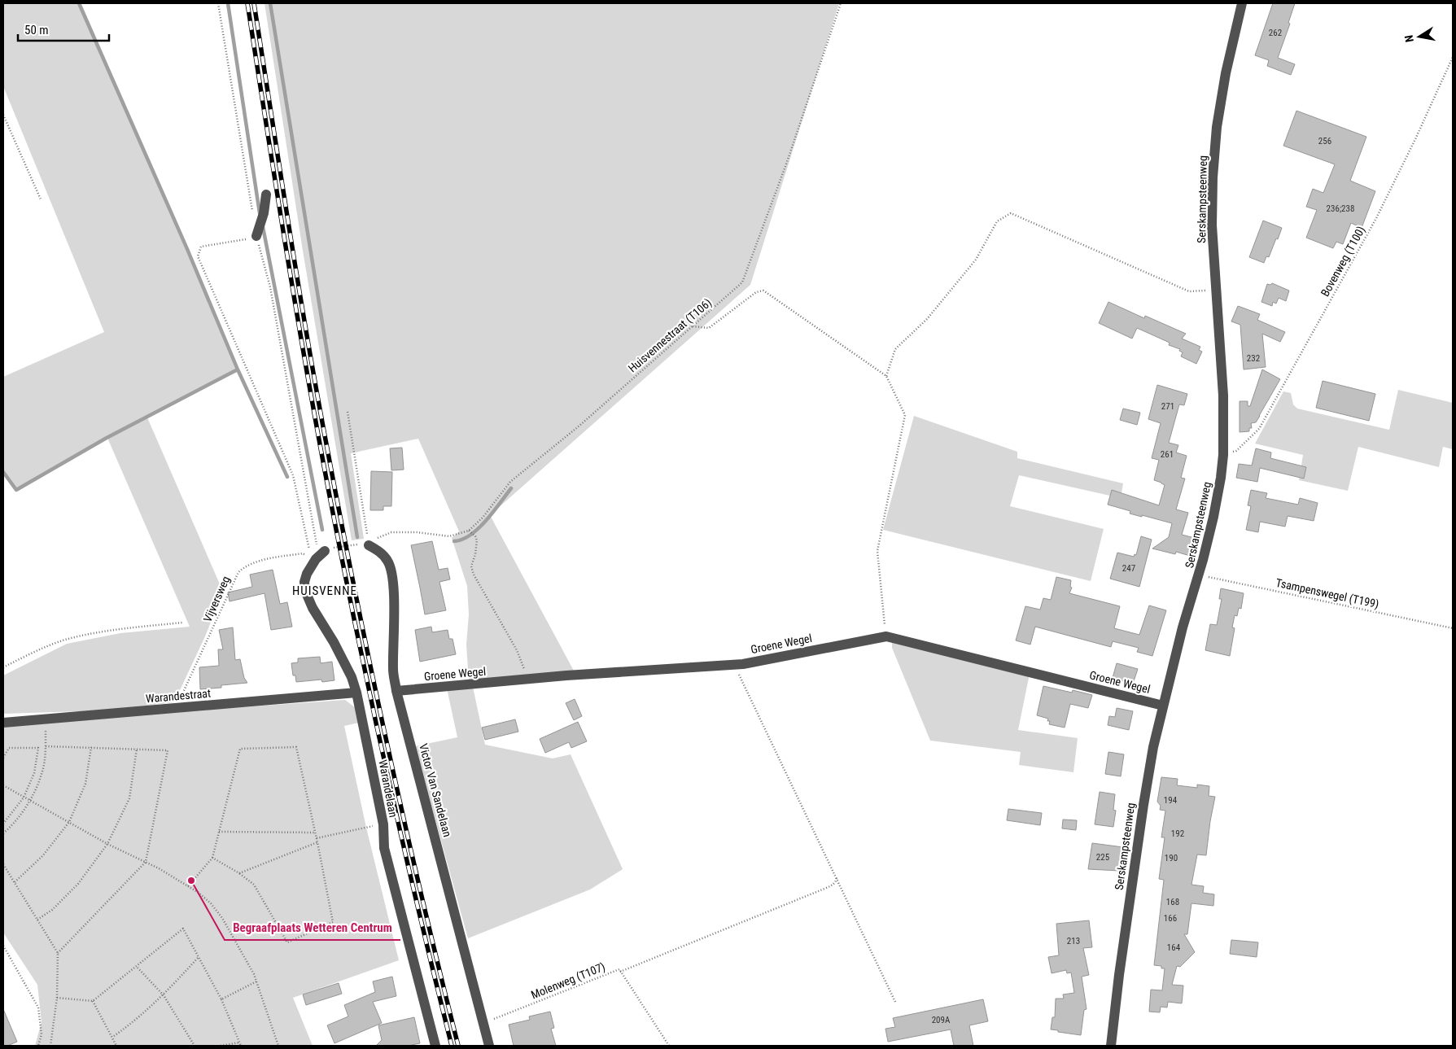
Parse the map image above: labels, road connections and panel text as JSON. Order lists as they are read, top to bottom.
{
  "streets": {
    "street": [
      "Serskampsteenweg",
      "Groene Wegel",
      "Warandestraat",
      "Warandelaan",
      "Victor Van Sandelaan"
    ],
    "path": [
      "Bovenweg (T100)",
      "Huisvennestraat (T106)",
      "Tsampenswegel (T199)",
      "Vijversweg",
      "Molenweg (T107)"
    ]
  },
  "crossings": [
    ["Serskampsteenweg", "Bovenweg (T100)"],
    ["Serskampsteenweg", "Tsampenswegel (T199)"],
    ["Serskampsteenweg", "Groene Wegel"],
    ["Huisvennestraat (T106)", "Victor Van Sandelaan"],
    ["Vijversweg", "Warandestraat"],
    ["Vijversweg", "Warandelaan"],
    ["Groene Wegel", "Victor Van Sandelaan"],
    ["Warandestraat", "Warandelaan"],
    ["Victor Van Sandelaan", "Molenweg (T107)"]
  ],
  "districts": ["HUISVENNE"],
  "places": ["Begraafplaats Wetteren Centrum"],
  "house_numbers": [
    "262",
    "256",
    "236;238",
    "232",
    "271",
    "261",
    "247",
    "194",
    "192",
    "225",
    "190",
    "168",
    "166",
    "213",
    "164",
    "209A"
  ],
  "scale_bar": "50 m",
  "north": "left"
}
